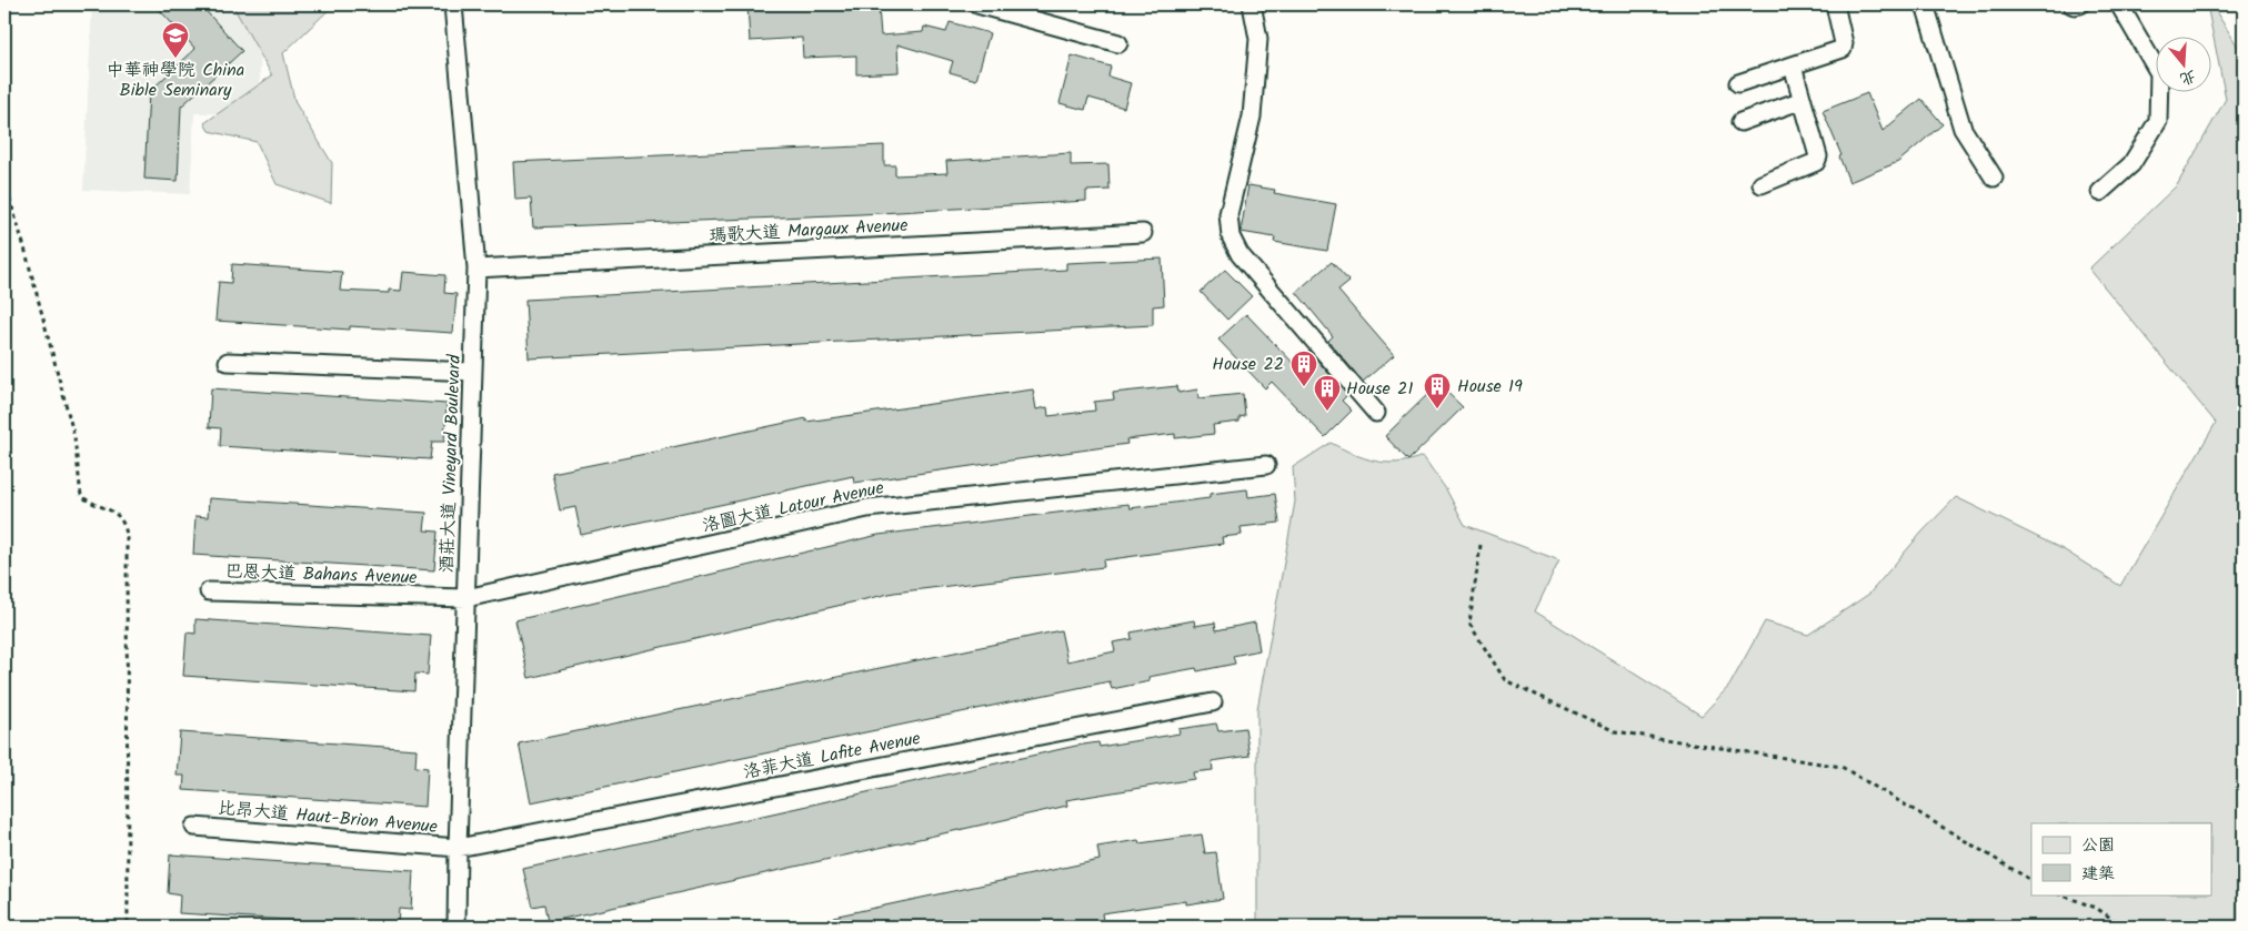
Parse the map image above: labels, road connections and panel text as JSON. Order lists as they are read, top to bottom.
{
  "streets": {
    "lane": [
      "瑪歌大道 Margaux Avenue",
      "酒莊大道 Vineyard Boulevard",
      "洛圖大道 Latour Avenue",
      "巴恩大道 Bahans Avenue",
      "洛菲大道 Lafite Avenue",
      "比昂大道 Haut-Brion Avenue"
    ]
  },
  "crossings": [
    ["瑪歌大道 Margaux Avenue", "酒莊大道 Vineyard Boulevard"],
    ["酒莊大道 Vineyard Boulevard", "洛圖大道 Latour Avenue"],
    ["酒莊大道 Vineyard Boulevard", "巴恩大道 Bahans Avenue"],
    ["酒莊大道 Vineyard Boulevard", "洛菲大道 Lafite Avenue"],
    ["酒莊大道 Vineyard Boulevard", "比昂大道 Haut-Brion Avenue"],
    ["洛圖大道 Latour Avenue", "巴恩大道 Bahans Avenue"],
    ["洛菲大道 Lafite Avenue", "比昂大道 Haut-Brion Avenue"]
  ],
  "places": {
    "school or university": ["中華神學院 China Bible Seminary"],
    "building": ["House 22", "House 19", "House 21"]
  },
  "legend": ["公園", "建築"],
  "north": "bottom"
}
